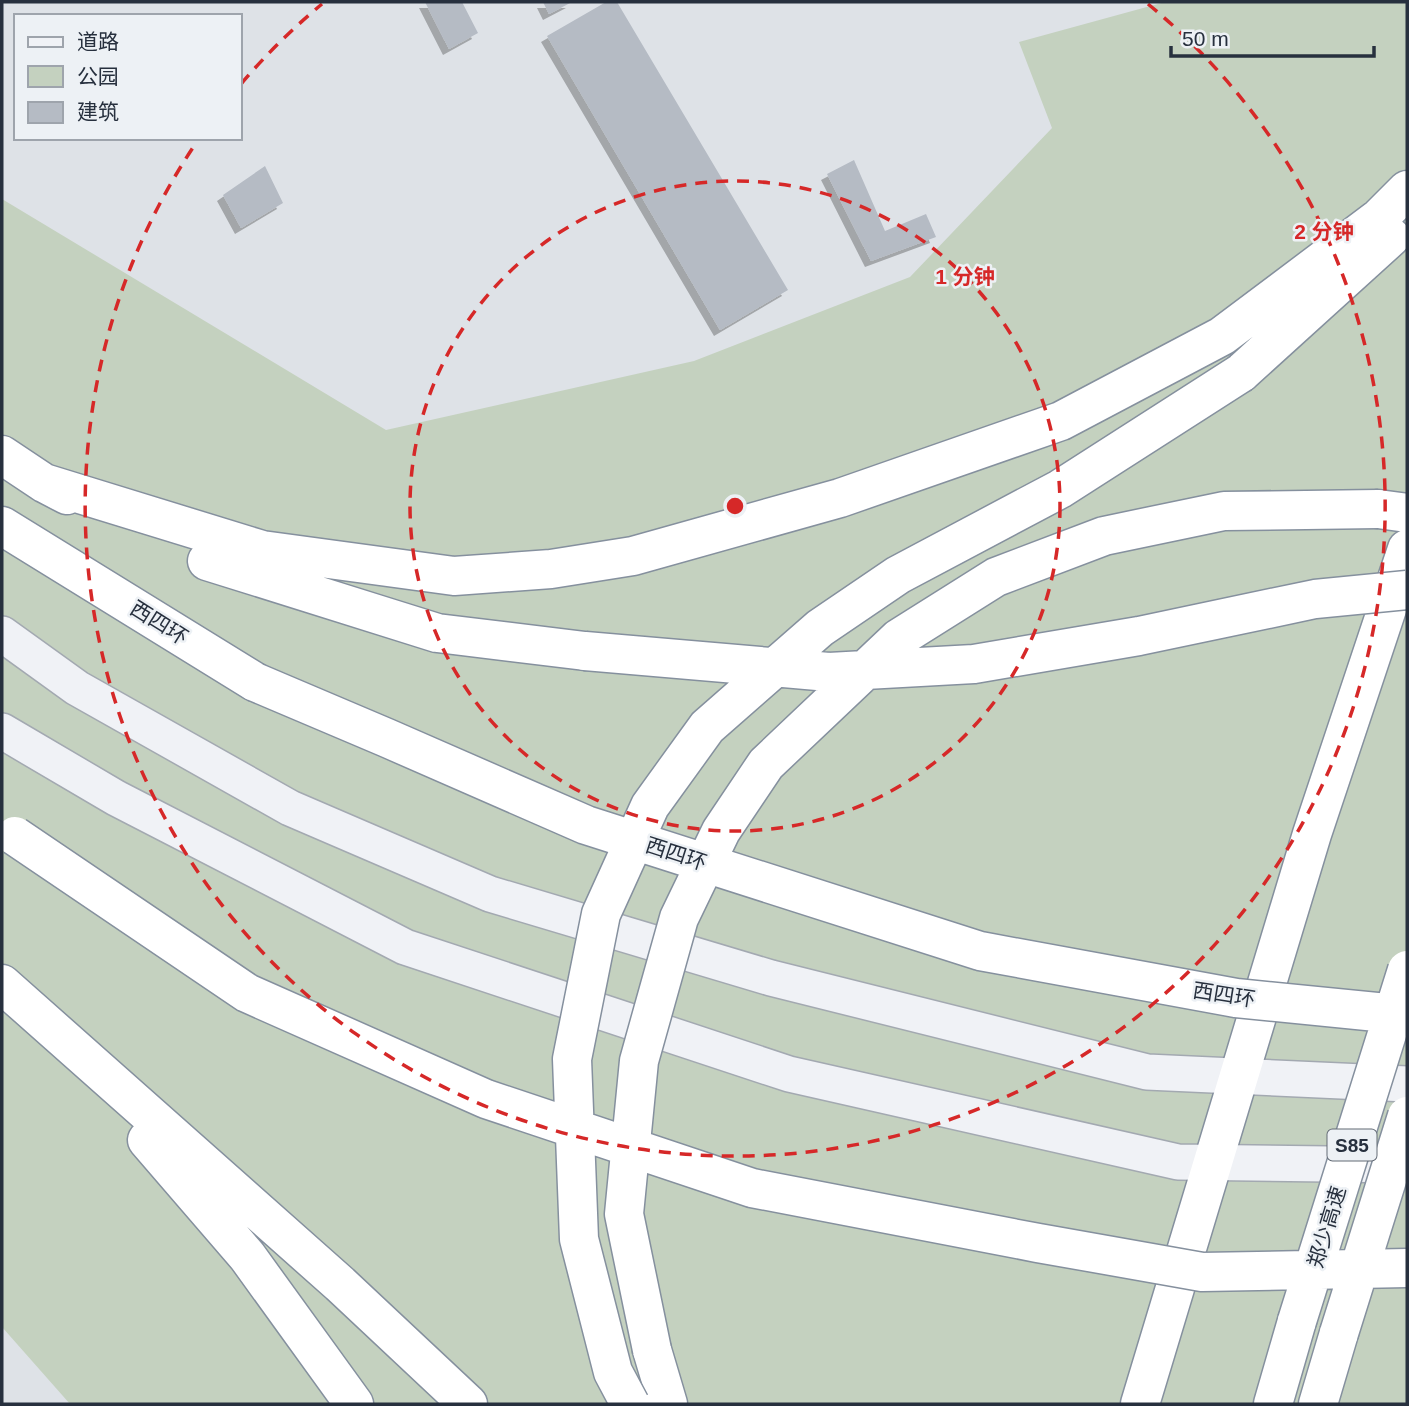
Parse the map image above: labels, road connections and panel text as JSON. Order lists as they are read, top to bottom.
{
  "streets": {
    "highway": ["西四环", "S85", "郑少高速"]
  },
  "legend": ["道路", "公园", "建筑"],
  "scale_bar": "50 m",
  "rings": ["2 分钟", "1 分钟"]
}
